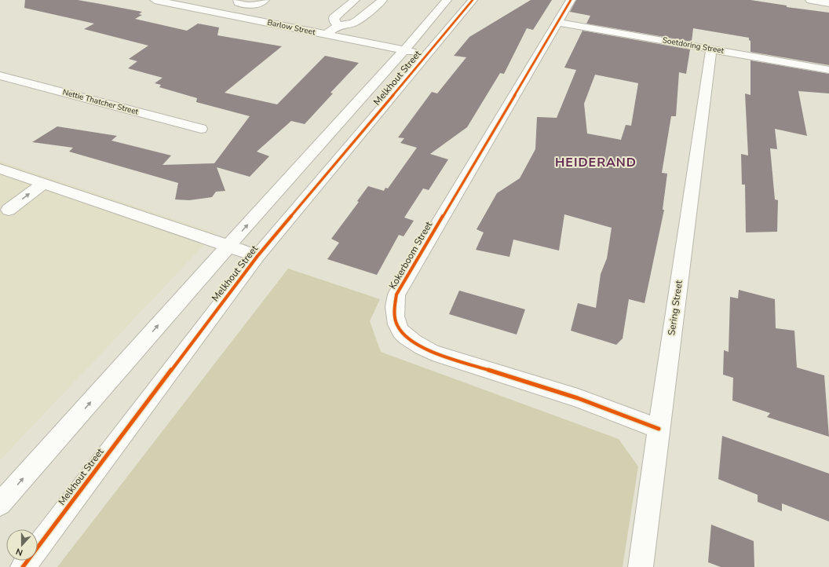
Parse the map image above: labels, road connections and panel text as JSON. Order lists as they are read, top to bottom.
{
  "streets": {
    "street": [
      "Barlow Street",
      "Soetdoring Street",
      "Melkhout Street",
      "Nettie Thatcher Street",
      "Kokerboom Street",
      "Sering Street"
    ]
  },
  "crossings": [
    ["Barlow Street", "Melkhout Street"],
    ["Soetdoring Street", "Kokerboom Street"],
    ["Soetdoring Street", "Sering Street"],
    ["Kokerboom Street", "Sering Street"]
  ],
  "districts": ["HEIDERAND"],
  "north": "bottom"
}
